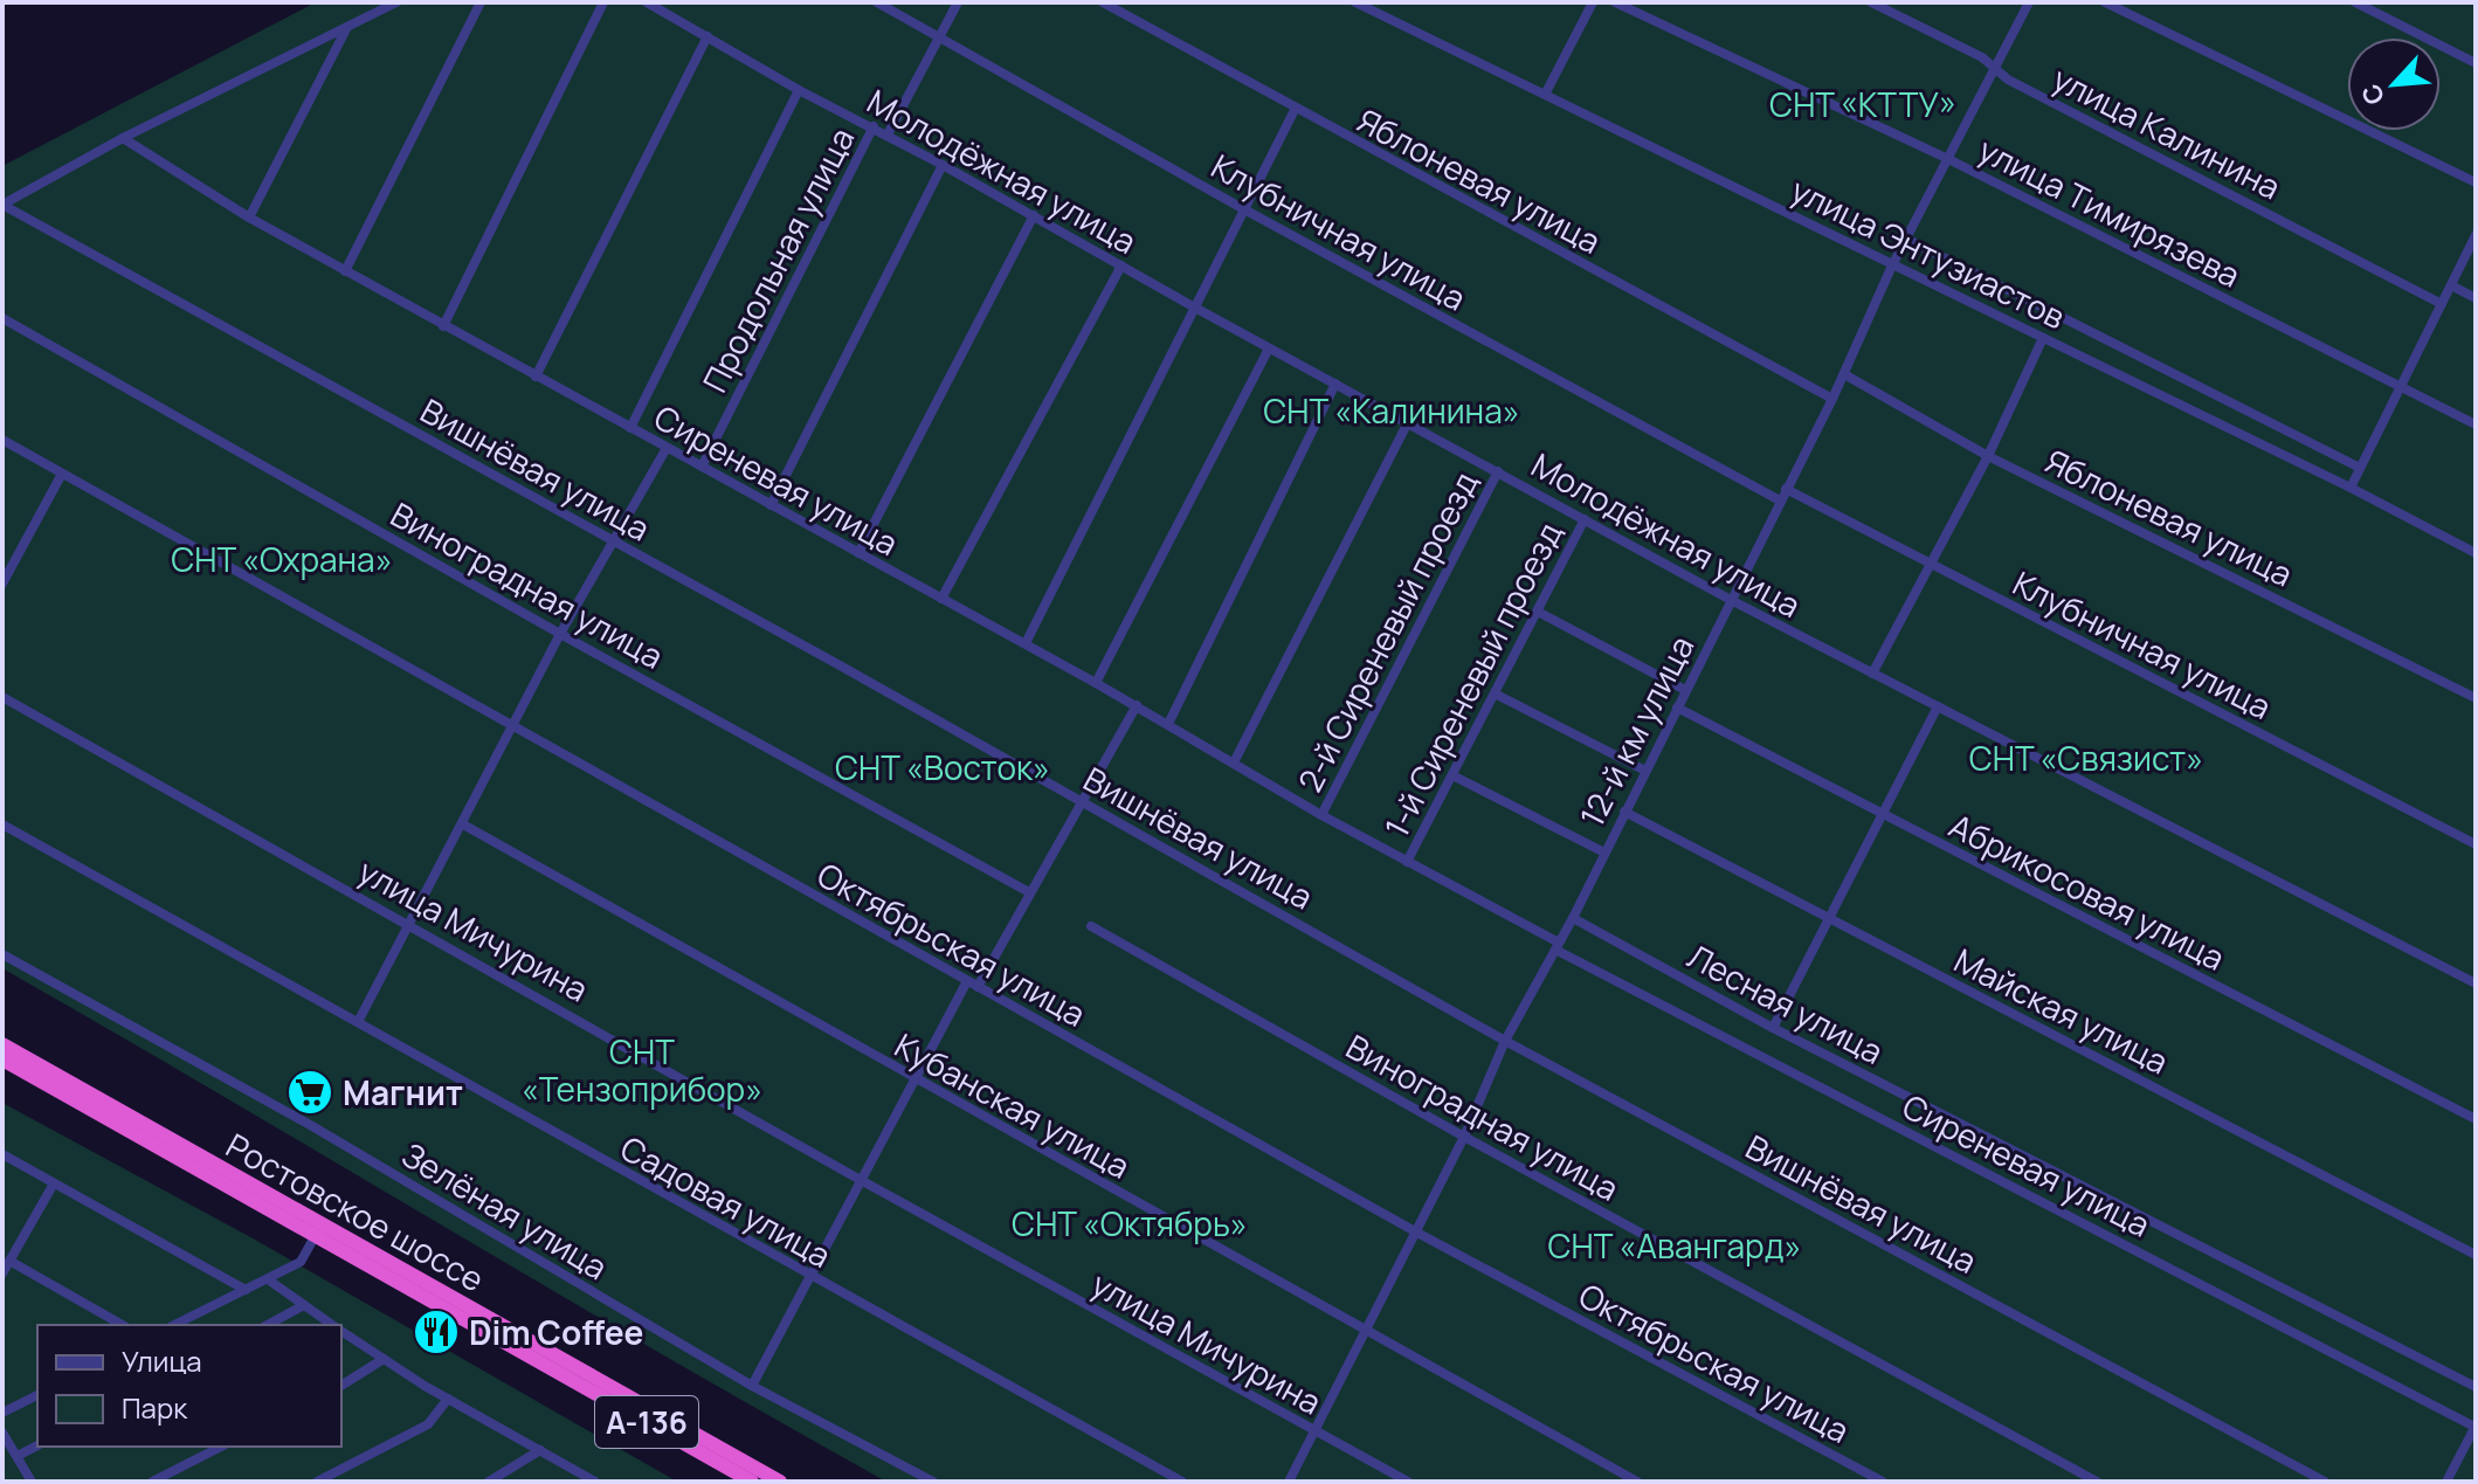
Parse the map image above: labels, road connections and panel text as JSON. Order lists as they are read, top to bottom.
{
  "streets": {
    "highway": ["Ростовское шоссе", "А-136"],
    "street": [
      "улица Калинина",
      "Молодёжная улица",
      "Яблоневая улица",
      "улица Тимирязева",
      "Клубничная улица",
      "улица Энтузиастов",
      "Продольная улица",
      "Вишнёвая улица",
      "Сиреневая улица",
      "Виноградная улица",
      "2-й Сиреневый проезд",
      "1-й Сиреневый проезд",
      "12-й км улица",
      "Абрикосовая улица",
      "улица Мичурина",
      "Октябрьская улица",
      "Лесная улица",
      "Майская улица",
      "Кубанская улица",
      "Садовая улица",
      "Зелёная улица"
    ]
  },
  "crossings": [
    ["улица Калинина", "12-й км улица"],
    ["Молодёжная улица", "Продольная улица"],
    ["Молодёжная улица", "2-й Сиреневый проезд"],
    ["Молодёжная улица", "1-й Сиреневый проезд"],
    ["Молодёжная улица", "12-й км улица"],
    ["Яблоневая улица", "12-й км улица"],
    ["улица Тимирязева", "12-й км улица"],
    ["Клубничная улица", "12-й км улица"],
    ["улица Энтузиастов", "12-й км улица"],
    ["Продольная улица", "Сиреневая улица"],
    ["Вишнёвая улица", "12-й км улица"],
    ["Сиреневая улица", "2-й Сиреневый проезд"],
    ["Сиреневая улица", "1-й Сиреневый проезд"],
    ["Сиреневая улица", "12-й км улица"],
    ["Виноградная улица", "12-й км улица"],
    ["12-й км улица", "Абрикосовая улица"],
    ["12-й км улица", "улица Мичурина"],
    ["12-й км улица", "Октябрьская улица"],
    ["12-й км улица", "Лесная улица"],
    ["12-й км улица", "Майская улица"],
    ["12-й км улица", "Кубанская улица"]
  ],
  "parks": [
    "СНТ «КТТУ»",
    "СНТ «Калинина»",
    "СНТ «Охрана»",
    "СНТ «Связист»",
    "СНТ «Восток»",
    "СНТ «Тензоприбор»",
    "СНТ «Октябрь»",
    "СНТ «Авангард»"
  ],
  "places": {
    "supermarket": ["Магнит"],
    "restaurant": ["Dim Coffee"]
  },
  "legend": ["Улица", "Парк"],
  "north": "bottom left"
}
